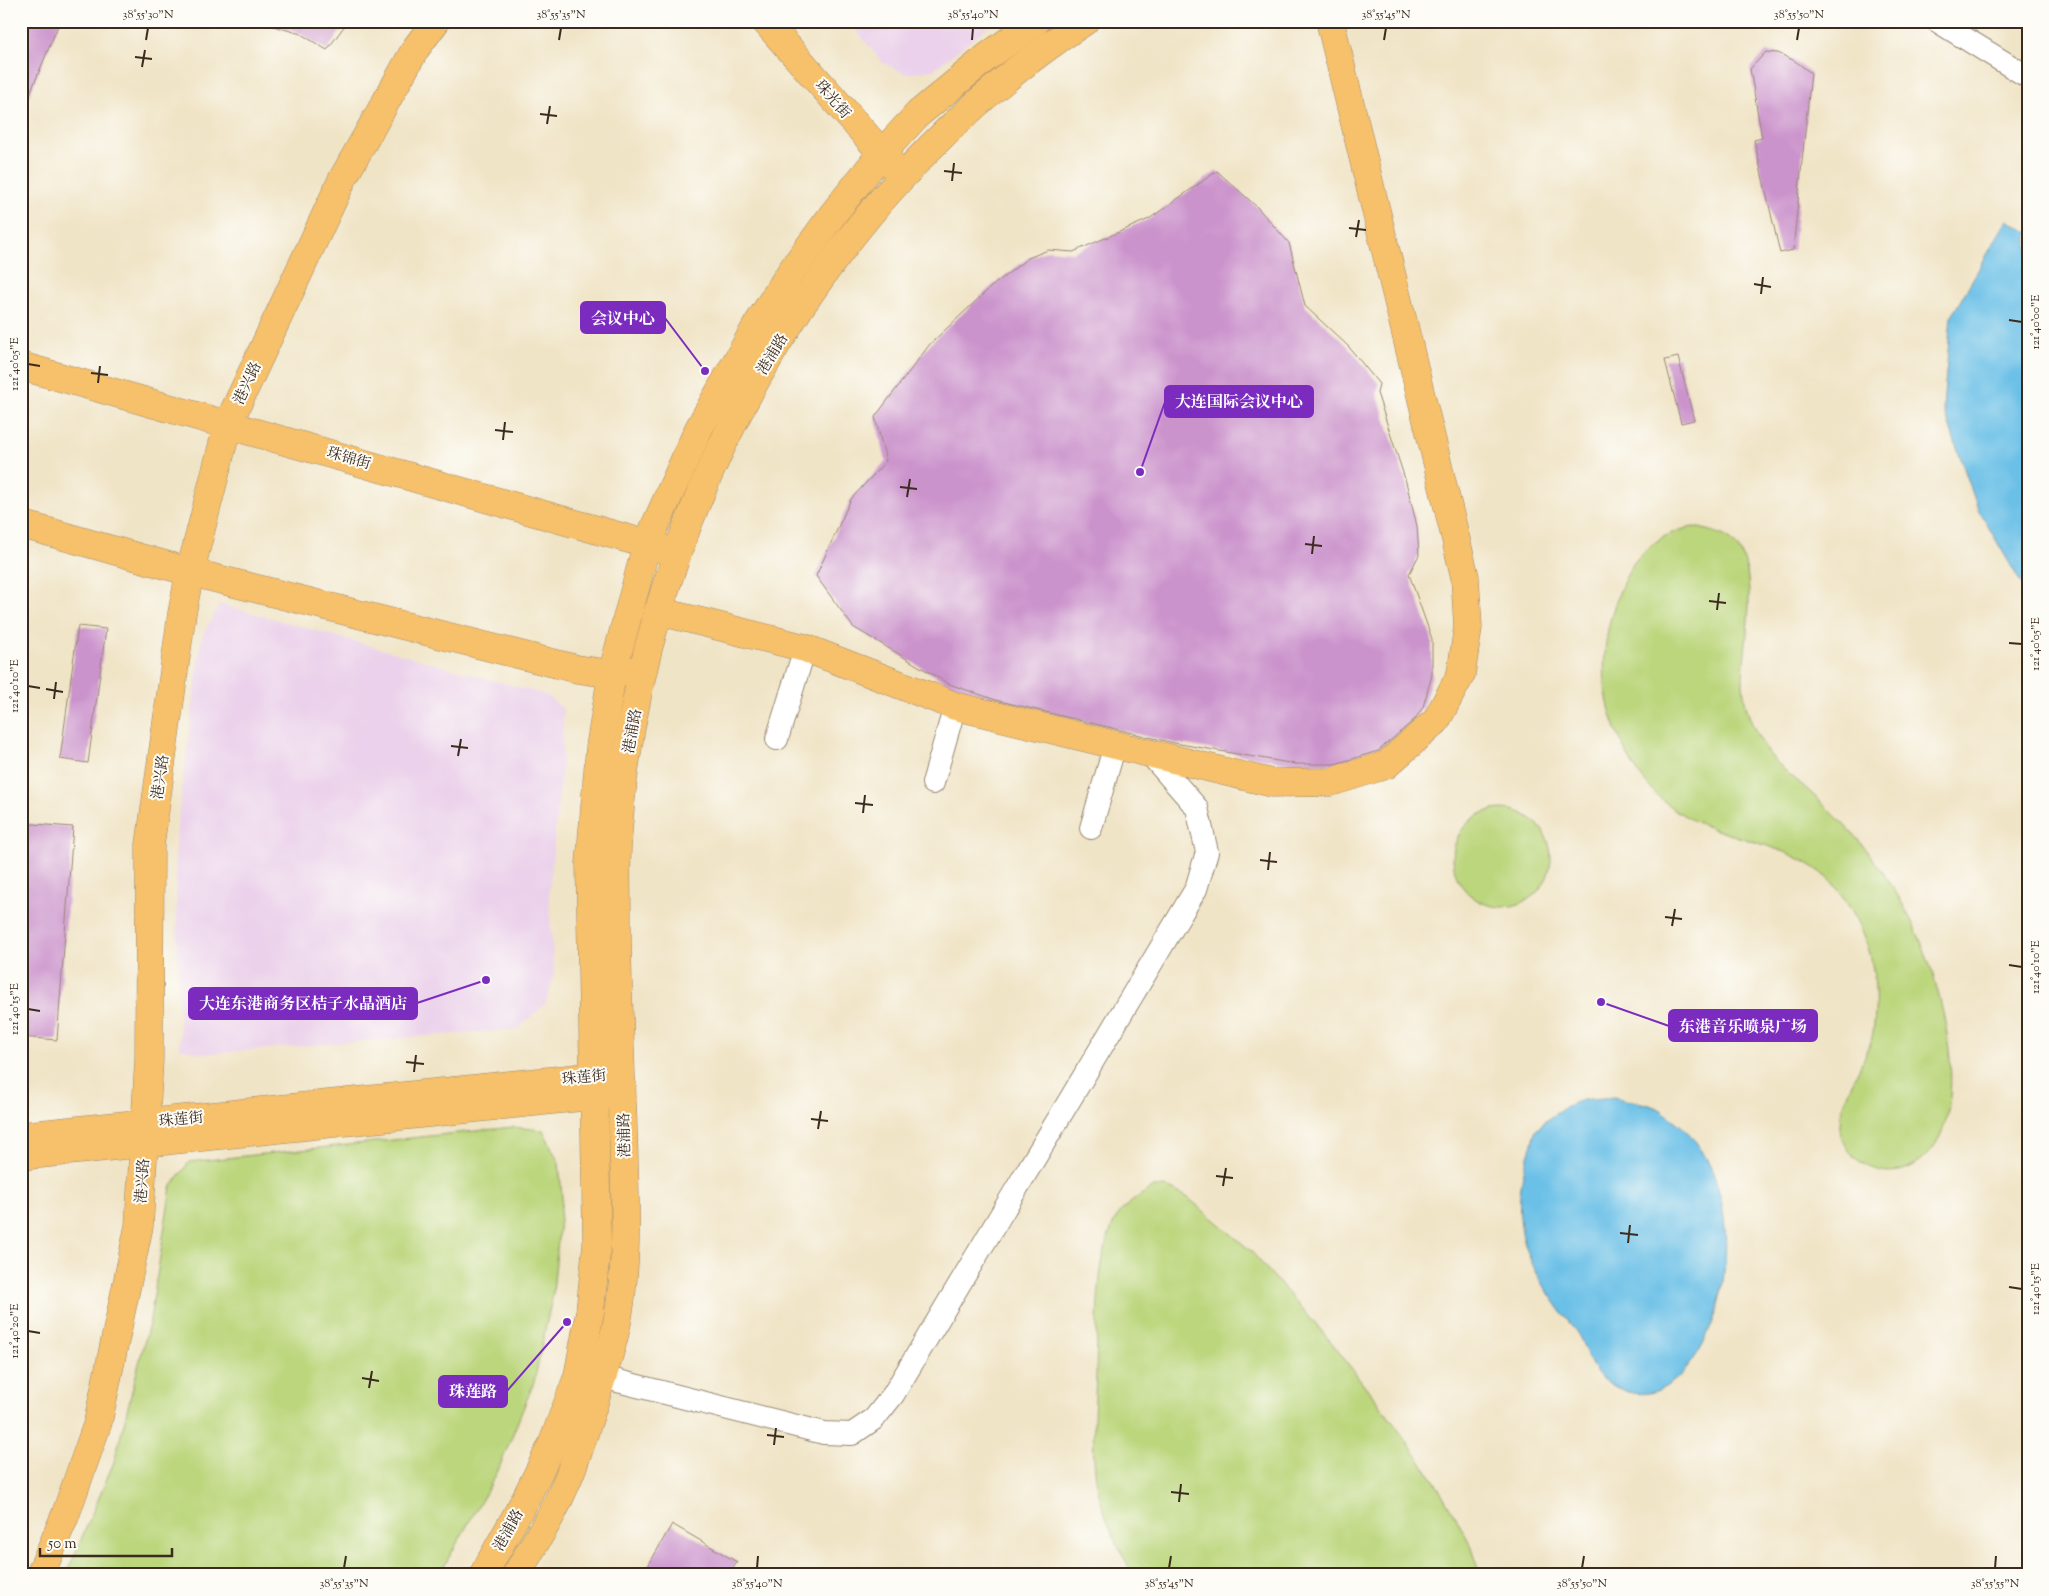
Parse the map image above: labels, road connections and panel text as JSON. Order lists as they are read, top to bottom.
{
  "streets": {
    "main road": [
      "珠光街",
      "港浦路",
      "港兴路",
      "珠锦街",
      "珠莲街"
    ]
  },
  "crossings": [
    ["珠光街", "港浦路"],
    ["港浦路", "珠锦街"],
    ["港浦路", "珠莲街"],
    ["港兴路", "珠锦街"],
    ["港兴路", "珠莲街"]
  ],
  "places": [
    "会议中心",
    "大连国际会议中心",
    "大连东港商务区桔子水晶酒店",
    "东港音乐喷泉广场",
    "珠莲路"
  ],
  "scale_bar": "50 m",
  "coordinates": [
    "38°55'30\"N",
    "38°55'35\"N",
    "38°55'40\"N",
    "38°55'45\"N",
    "38°55'50\"N",
    "121°40'00\"E",
    "121°40'05\"E",
    "121°40'10\"E",
    "121°40'15\"E",
    "121°40'20\"E",
    "38°55'55\"N"
  ]
}
